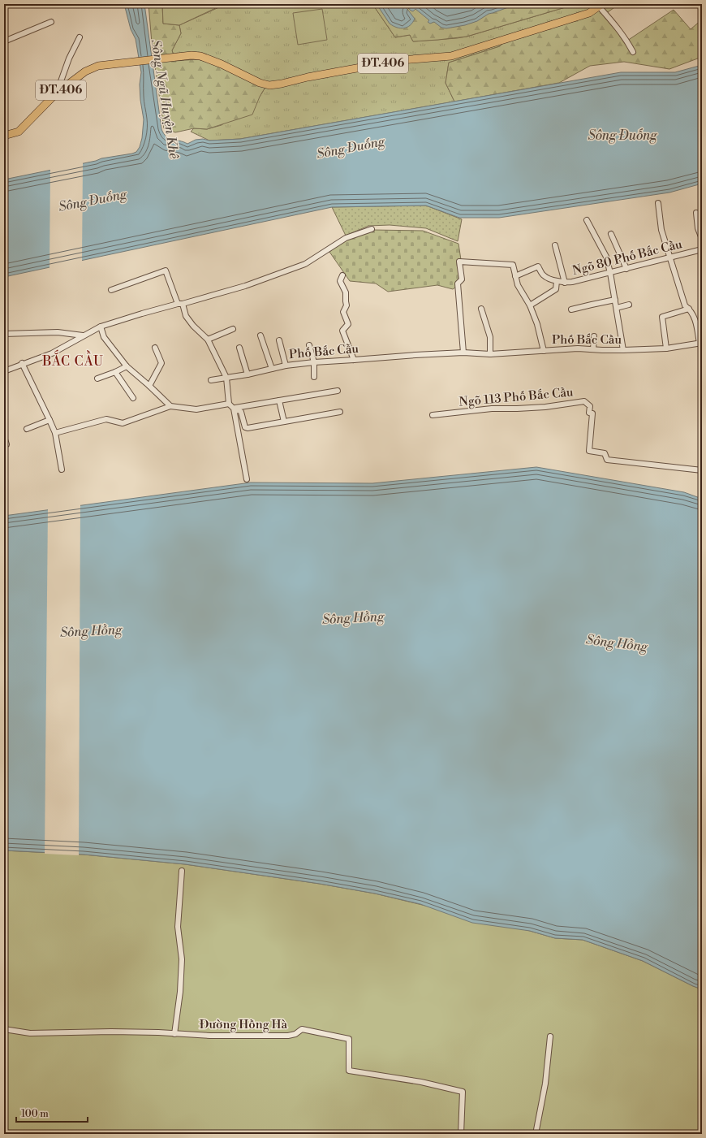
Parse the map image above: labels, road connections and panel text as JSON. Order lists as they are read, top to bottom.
{
  "streets": {
    "main road": ["ĐT.406"],
    "street": [
      "Ngõ 80 Phố Bắc Cầu",
      "Phố Bắc Cầu",
      "Ngõ 113 Phố Bắc Cầu",
      "Đường Hồng Hà"
    ]
  },
  "districts": ["BẮC CẦU"],
  "water": ["Sông Ngũ Huyện Khê", "Sông Đuống", "Sông Hồng"],
  "scale_bar": "100 m"
}
